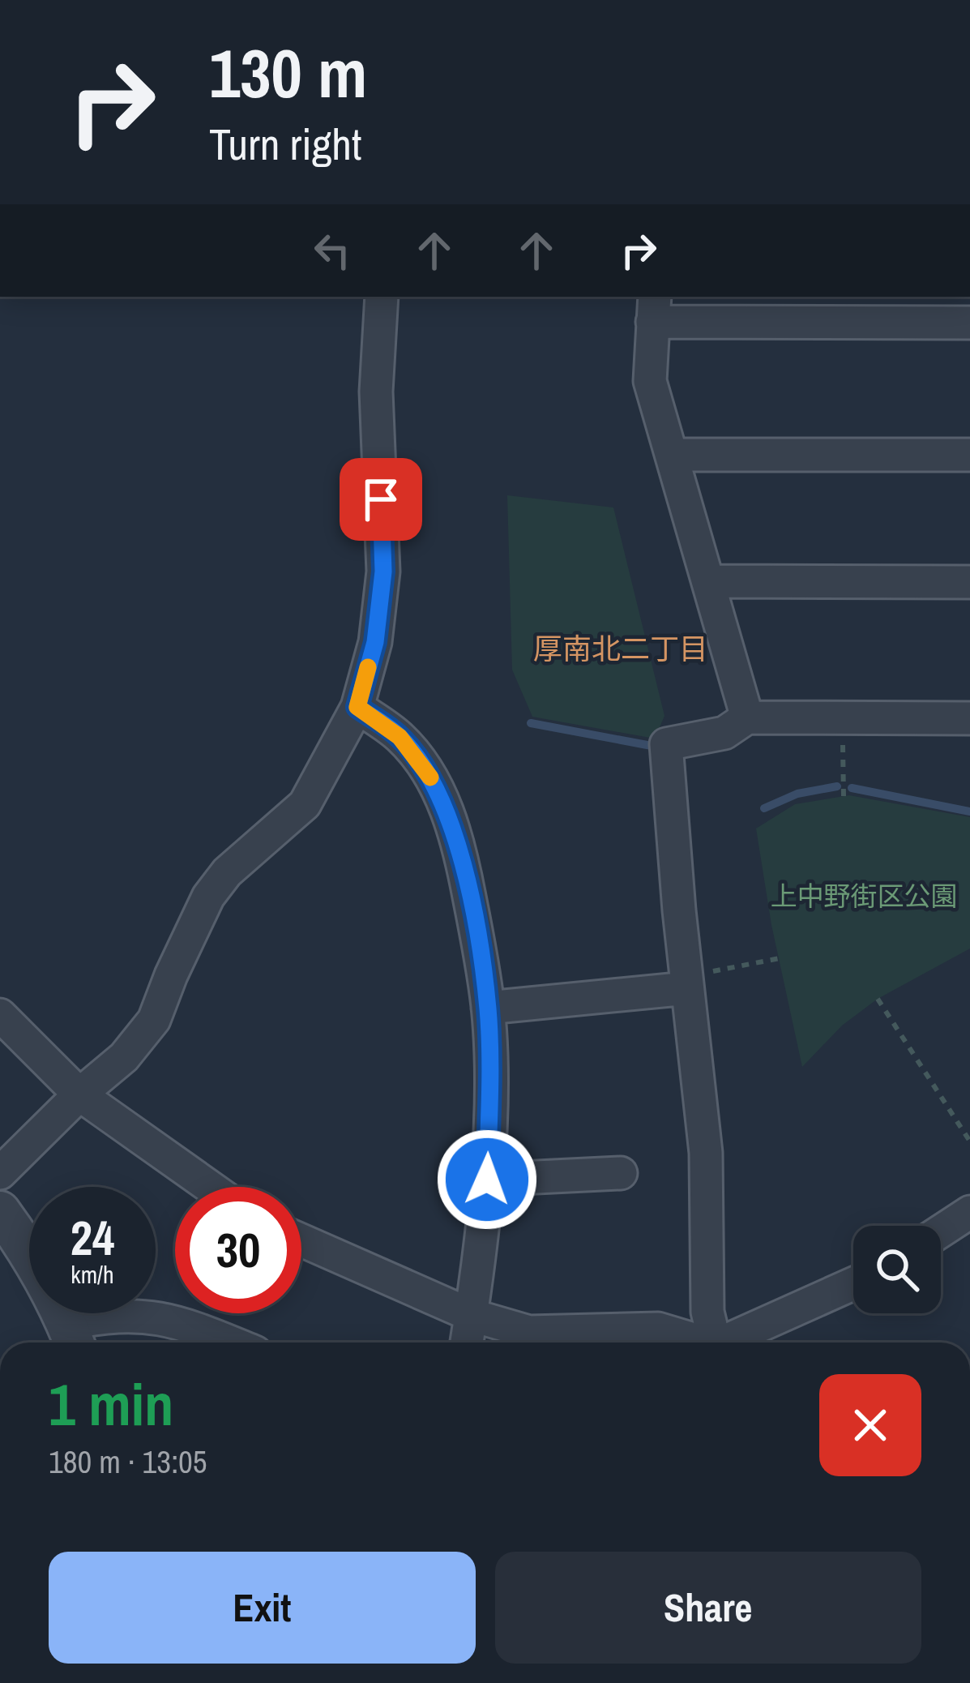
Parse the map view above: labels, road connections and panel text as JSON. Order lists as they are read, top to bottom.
{
  "districts": ["厚南北二丁目"],
  "parks": ["上中野街区公園"],
  "page": {
    "turn": ["130 m", "Turn right"],
    "speed": "24 km/h",
    "limit": "30",
    "heading": ["1 min", "180 m · 13:05"],
    "buttons": ["Exit", "Share"]
  }
}
